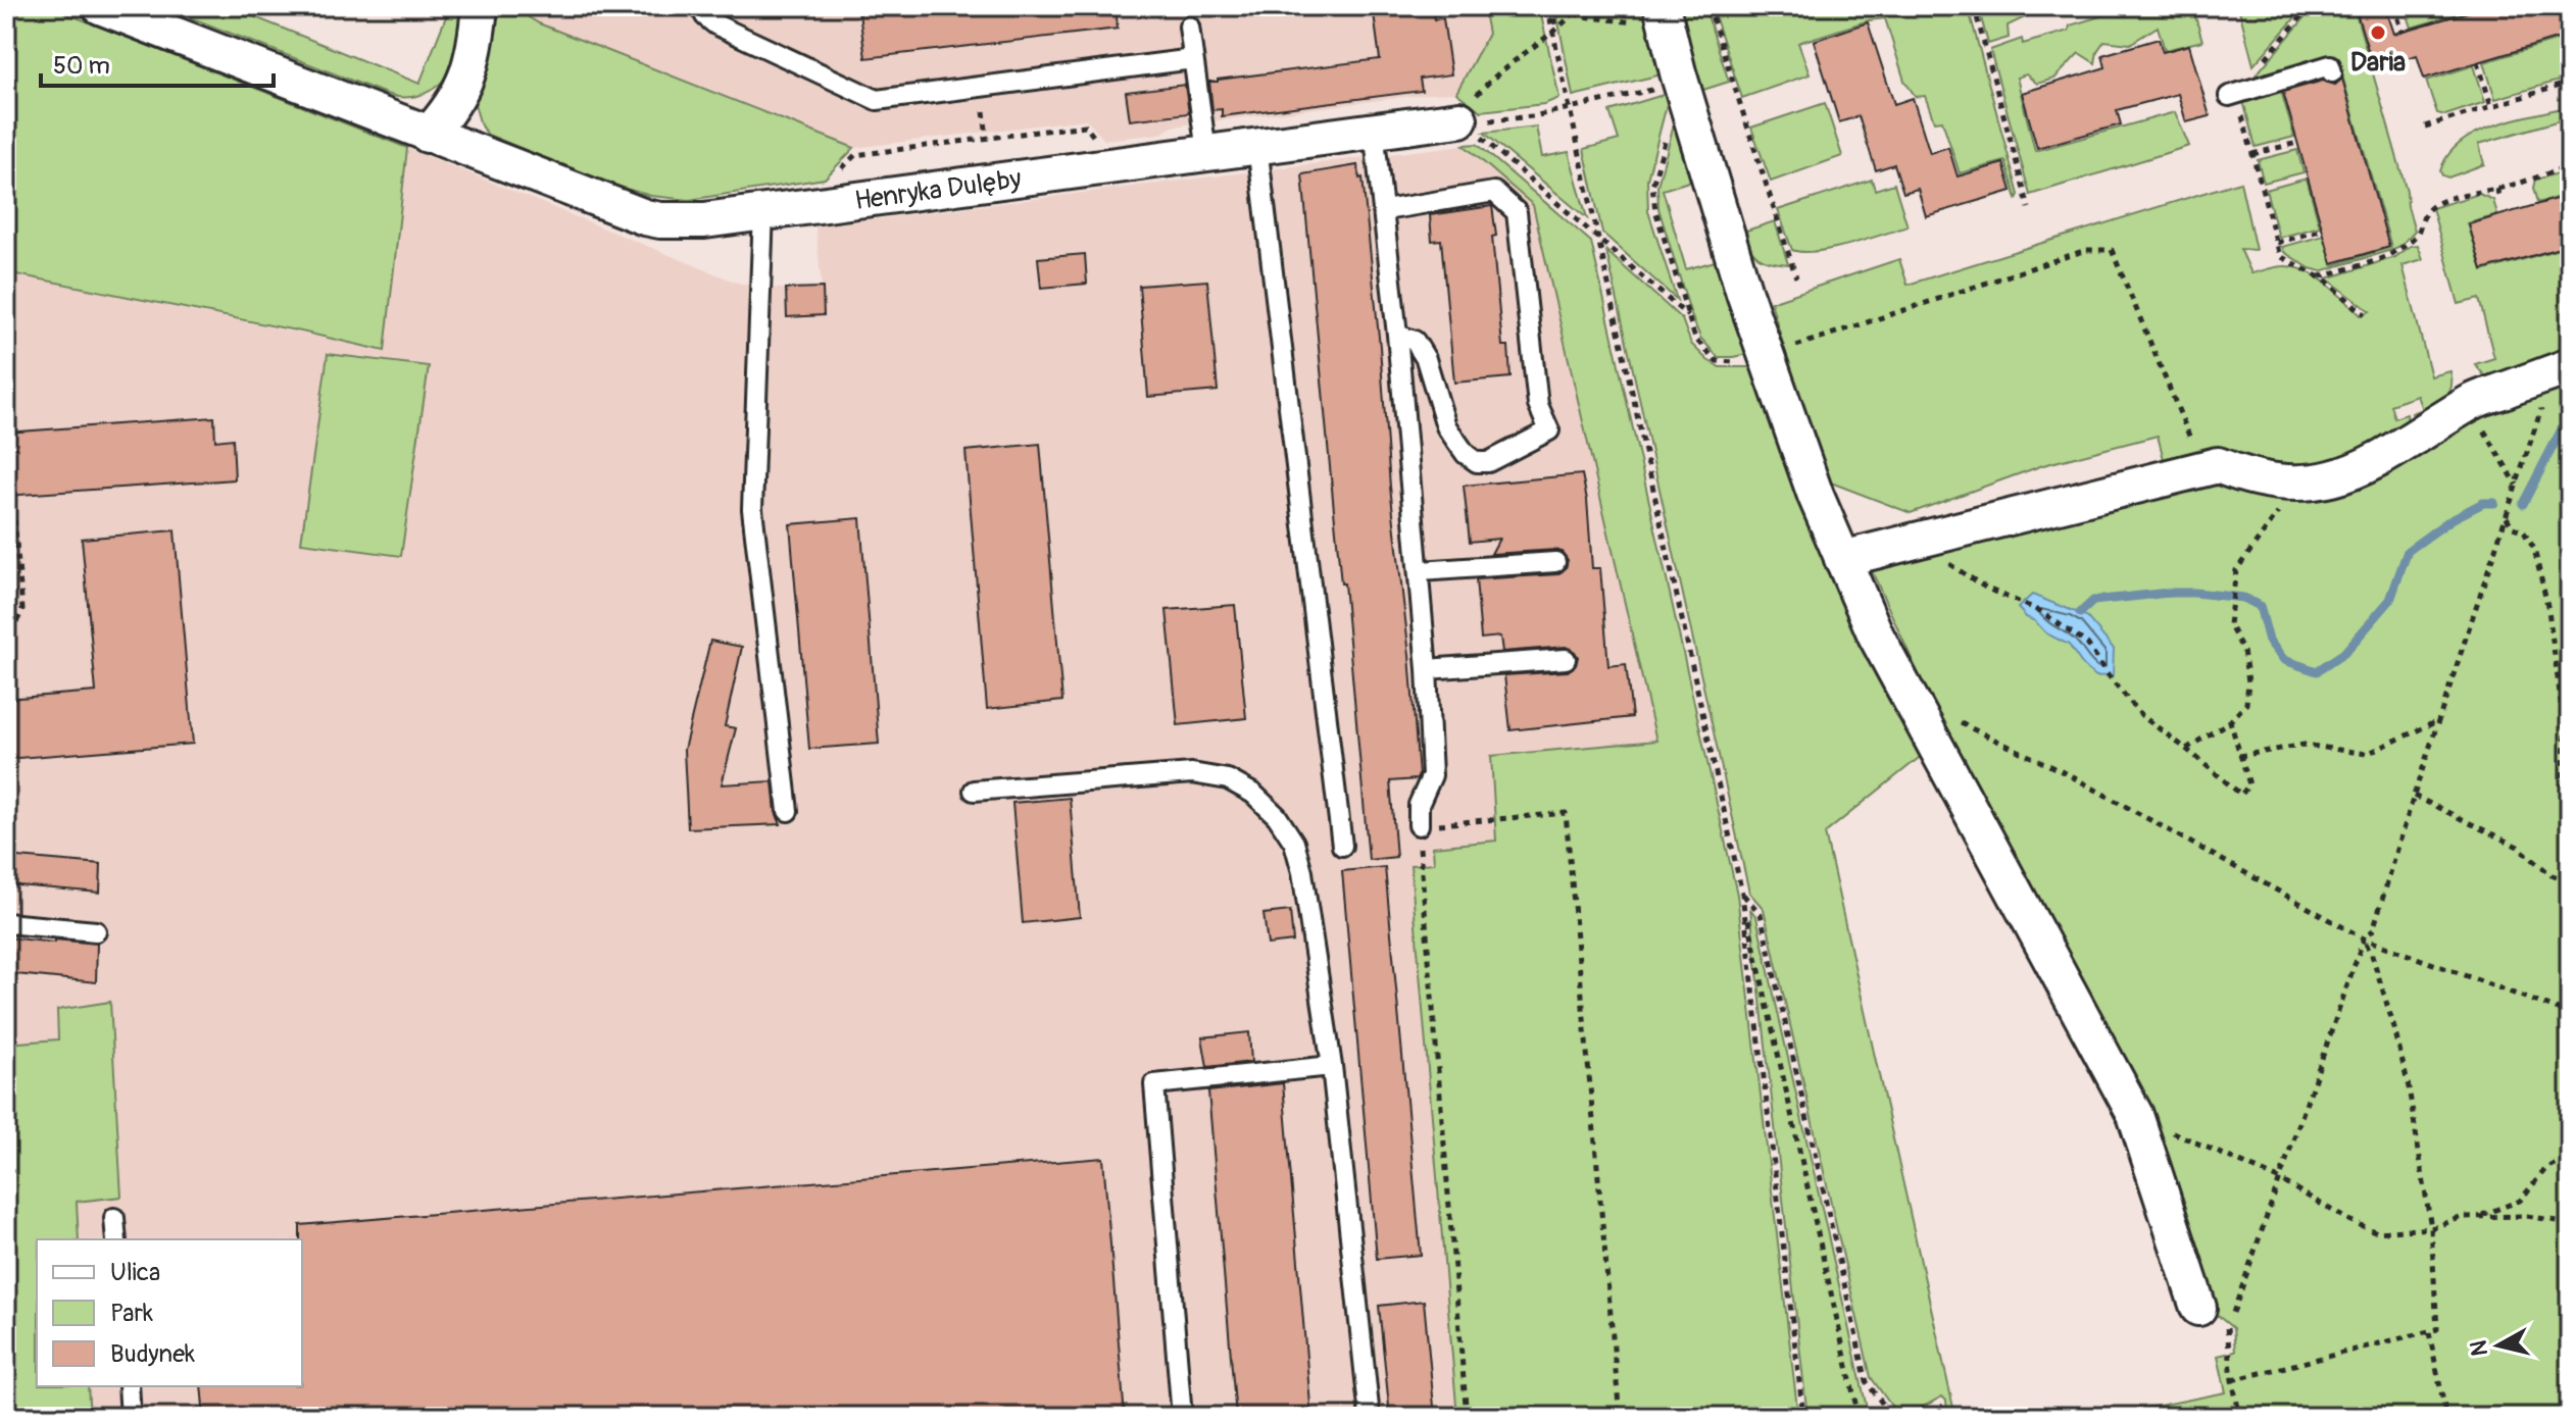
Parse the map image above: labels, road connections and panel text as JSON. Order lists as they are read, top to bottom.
{
  "streets": {
    "street": ["Henryka Dulęby"]
  },
  "places": ["Daria"],
  "legend": ["Ulica", "Park", "Budynek"],
  "scale_bar": "50 m",
  "north": "left"
}
